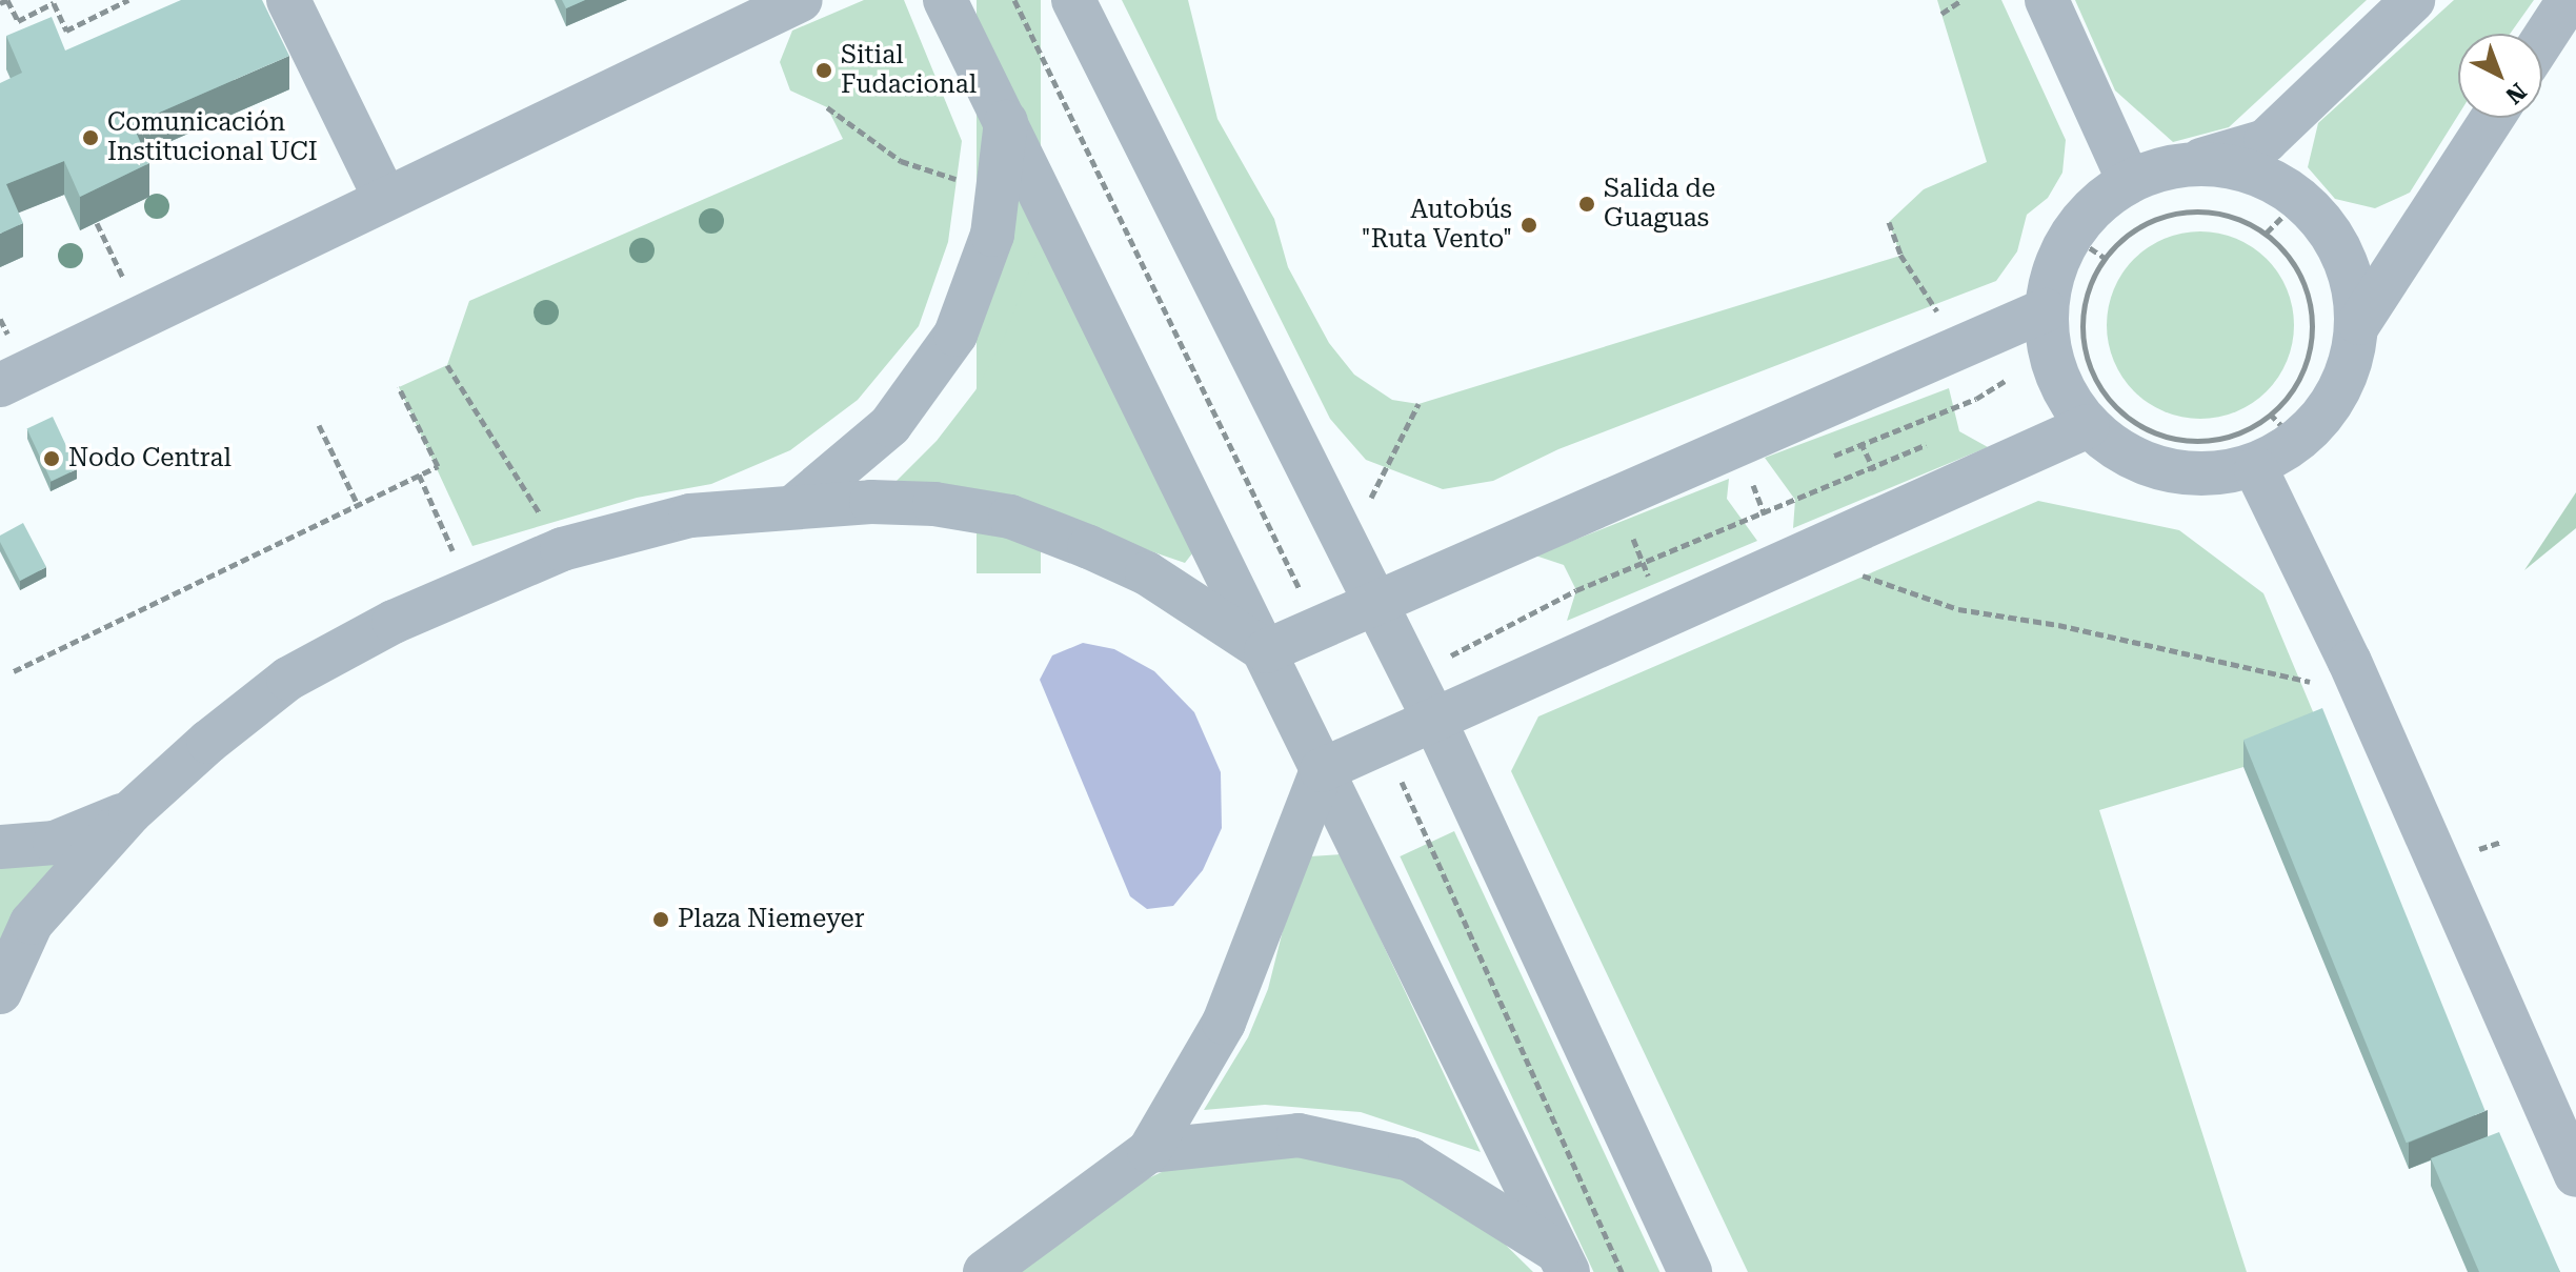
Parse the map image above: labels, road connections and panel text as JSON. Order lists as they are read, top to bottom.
{
  "places": [
    "Sitial Fudacional",
    "Comunicación Institucional UCI",
    "Salida de Guaguas",
    "Autobús \"Ruta Vento\"",
    "Nodo Central",
    "Plaza Niemeyer"
  ],
  "north": "bottom right"
}
